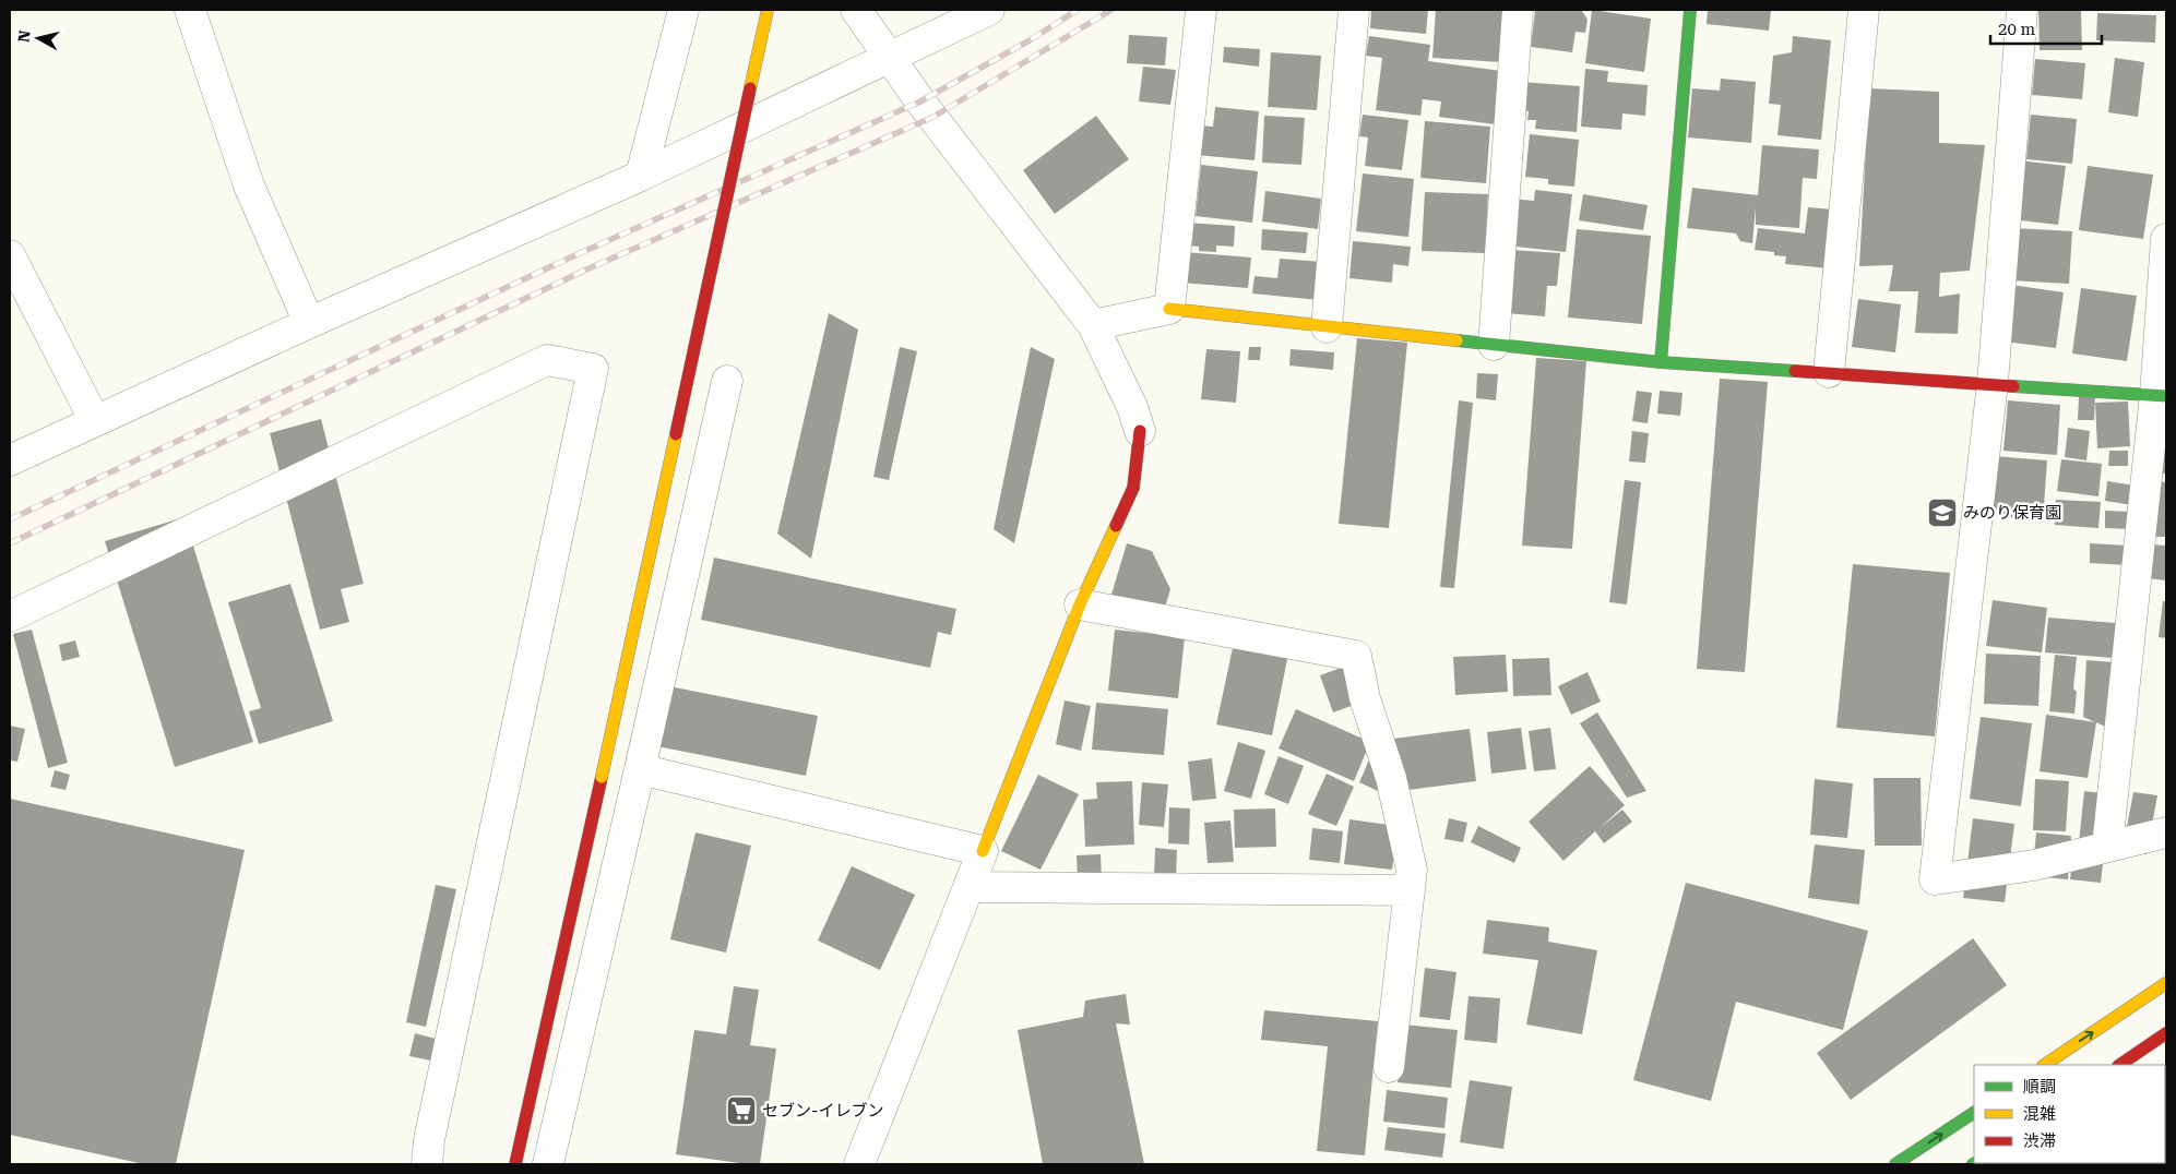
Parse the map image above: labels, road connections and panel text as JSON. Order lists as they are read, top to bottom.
{
  "places": {
    "school or university": ["みのり保育園"],
    "supermarket": ["セブン-イレブン"]
  },
  "legend": ["順調", "混雑", "渋滞"],
  "scale_bar": "20 m",
  "north": "left"
}
